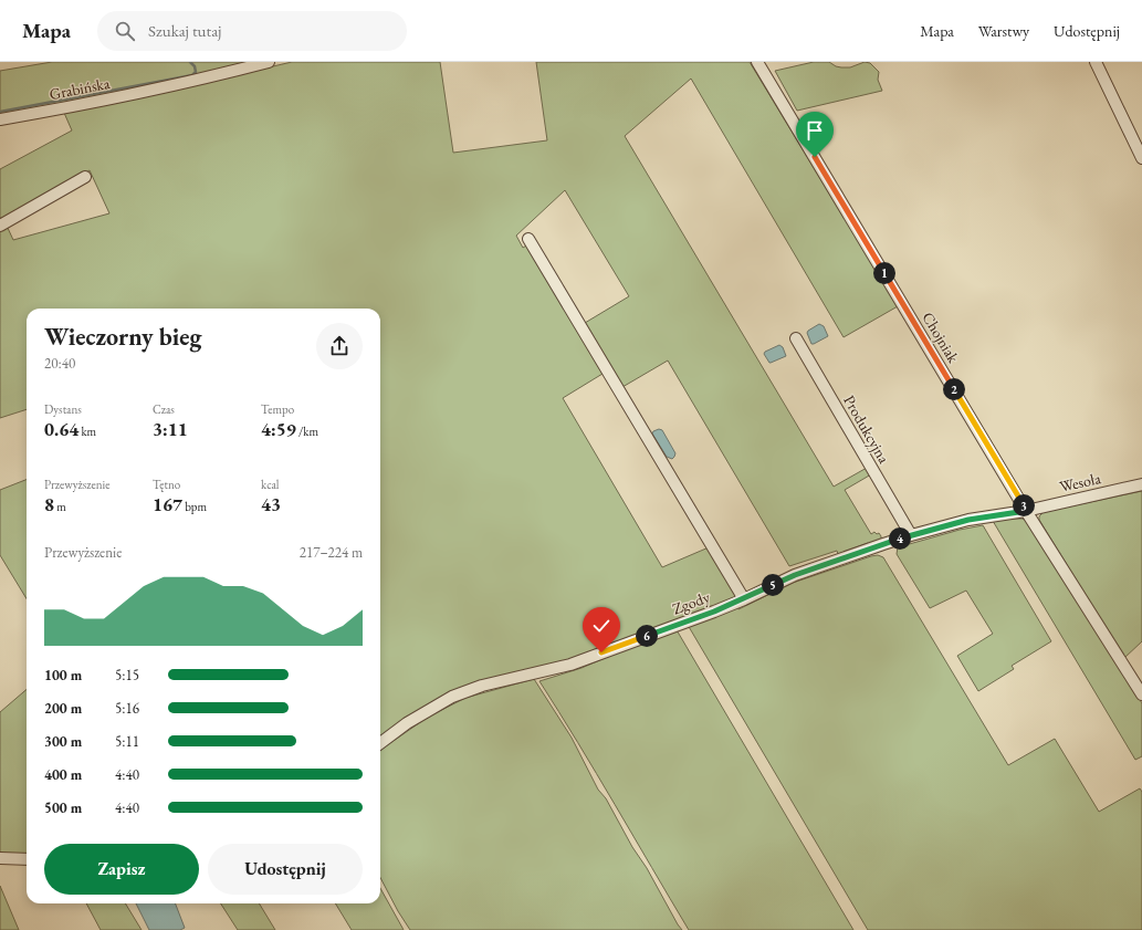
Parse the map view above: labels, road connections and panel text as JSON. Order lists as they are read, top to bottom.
{
  "streets": {
    "street": [
      "Grabińska",
      "Chojniak",
      "Produkcyjna",
      "Wesoła",
      "Zgody"
    ]
  },
  "crossings": [
    ["Chojniak", "Wesoła"],
    ["Chojniak", "Zgody"],
    ["Produkcyjna", "Zgody"],
    ["Wesoła", "Zgody"]
  ],
  "page": {
    "header": "Mapa",
    "search": "Szukaj tutaj",
    "nav": ["Mapa", "Warstwy", "Udostępnij"],
    "pins": [
      "1",
      "2",
      "3",
      "4",
      "5",
      "6"
    ],
    "heading": ["Wieczorny bieg", "20:40"],
    "stats": [
      ["Dystans", "0.64 km"],
      ["Czas", "3:11"],
      ["Tempo", "4:59 /km"],
      ["Przewyższenie", "8 m"],
      ["Tętno", "167 bpm"],
      ["kcal", "43"]
    ],
    "chart": ["Przewyższenie", "217–224 m"],
    "list": [
      {
        "name": "100 m",
        "note": "5:15"
      },
      {
        "name": "200 m",
        "note": "5:16"
      },
      {
        "name": "300 m",
        "note": "5:11"
      },
      {
        "name": "400 m",
        "note": "4:40"
      },
      {
        "name": "500 m",
        "note": "4:40"
      }
    ],
    "buttons": ["Zapisz", "Udostępnij"]
  }
}
